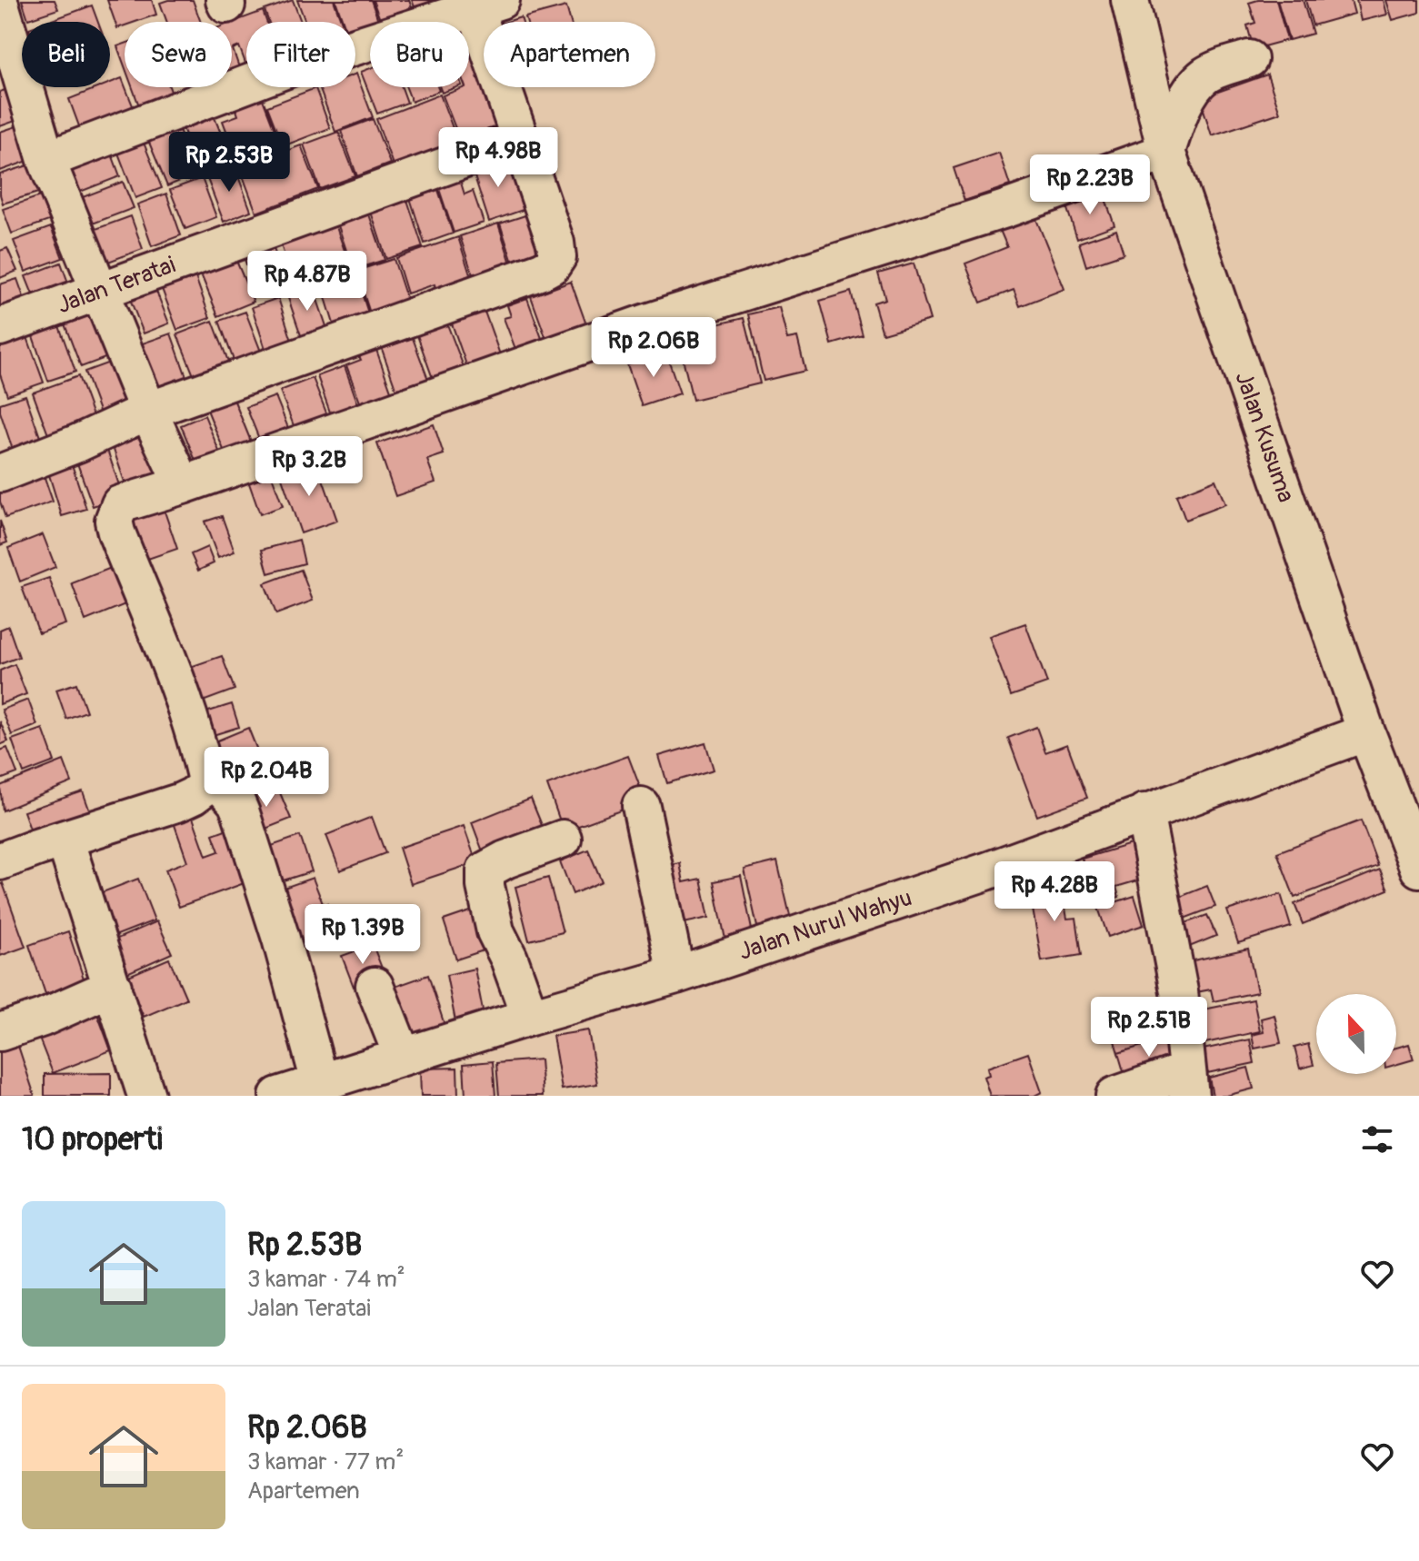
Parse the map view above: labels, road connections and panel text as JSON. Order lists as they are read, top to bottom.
{
  "streets": {
    "street": ["Jalan Teratai", "Jalan Kusuma", "Jalan Nurul Wahyu"]
  },
  "crossings": [
    ["Jalan Kusuma", "Jalan Nurul Wahyu"]
  ],
  "north": "top",
  "page": {
    "chip": [
      "Beli",
      "Sewa",
      "Filter",
      "Baru",
      "Apartemen"
    ],
    "price": [
      "Rp 4.98B",
      "Rp 2.53B",
      "Rp 2.23B",
      "Rp 4.87B",
      "Rp 2.06B",
      "Rp 3.2B",
      "Rp 2.04B",
      "Rp 4.28B",
      "Rp 1.39B",
      "Rp 2.51B"
    ],
    "heading": "10 properti",
    "list": [
      {
        "name": "Rp 2.53B",
        "note": "3 kamar · 74 m² · Jalan Teratai"
      },
      {
        "name": "Rp 2.06B",
        "note": "3 kamar · 77 m² · Apartemen"
      }
    ]
  }
}
